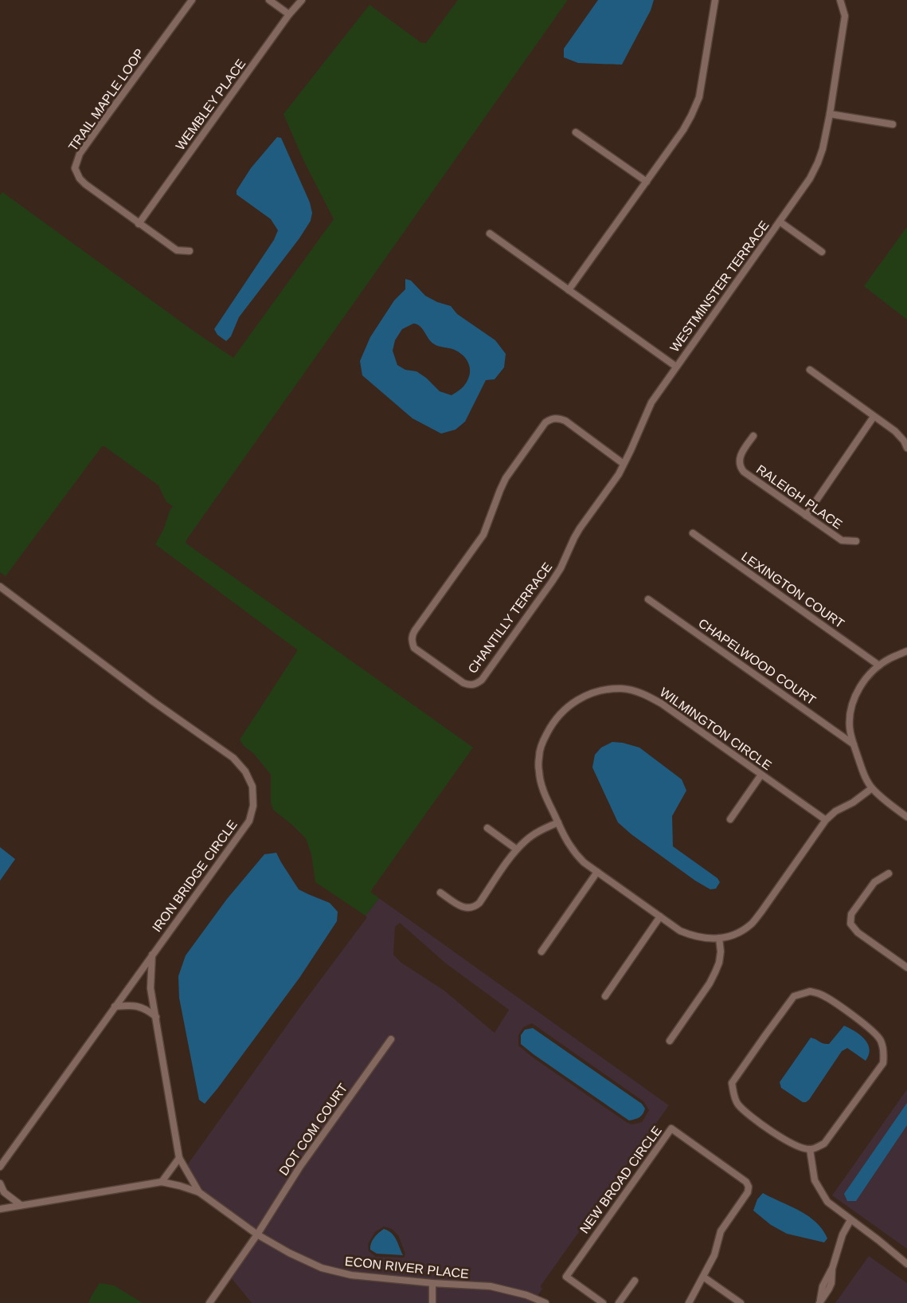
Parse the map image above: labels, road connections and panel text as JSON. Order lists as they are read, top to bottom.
{
  "streets": {
    "street": [
      "TRAIL MAPLE LOOP",
      "WEMBLEY PLACE",
      "WESTMINSTER TERRACE",
      "RALEIGH PLACE",
      "LEXINGTON COURT",
      "CHANTILLY TERRACE",
      "CHAPELWOOD COURT",
      "WILMINGTON CIRCLE",
      "IRON BRIDGE CIRCLE",
      "DOT COM COURT",
      "NEW BROAD CIRCLE",
      "ECON RIVER PLACE"
    ]
  },
  "crossings": [
    ["TRAIL MAPLE LOOP", "WEMBLEY PLACE"],
    ["WESTMINSTER TERRACE", "CHANTILLY TERRACE"],
    ["DOT COM COURT", "ECON RIVER PLACE"]
  ]
}
